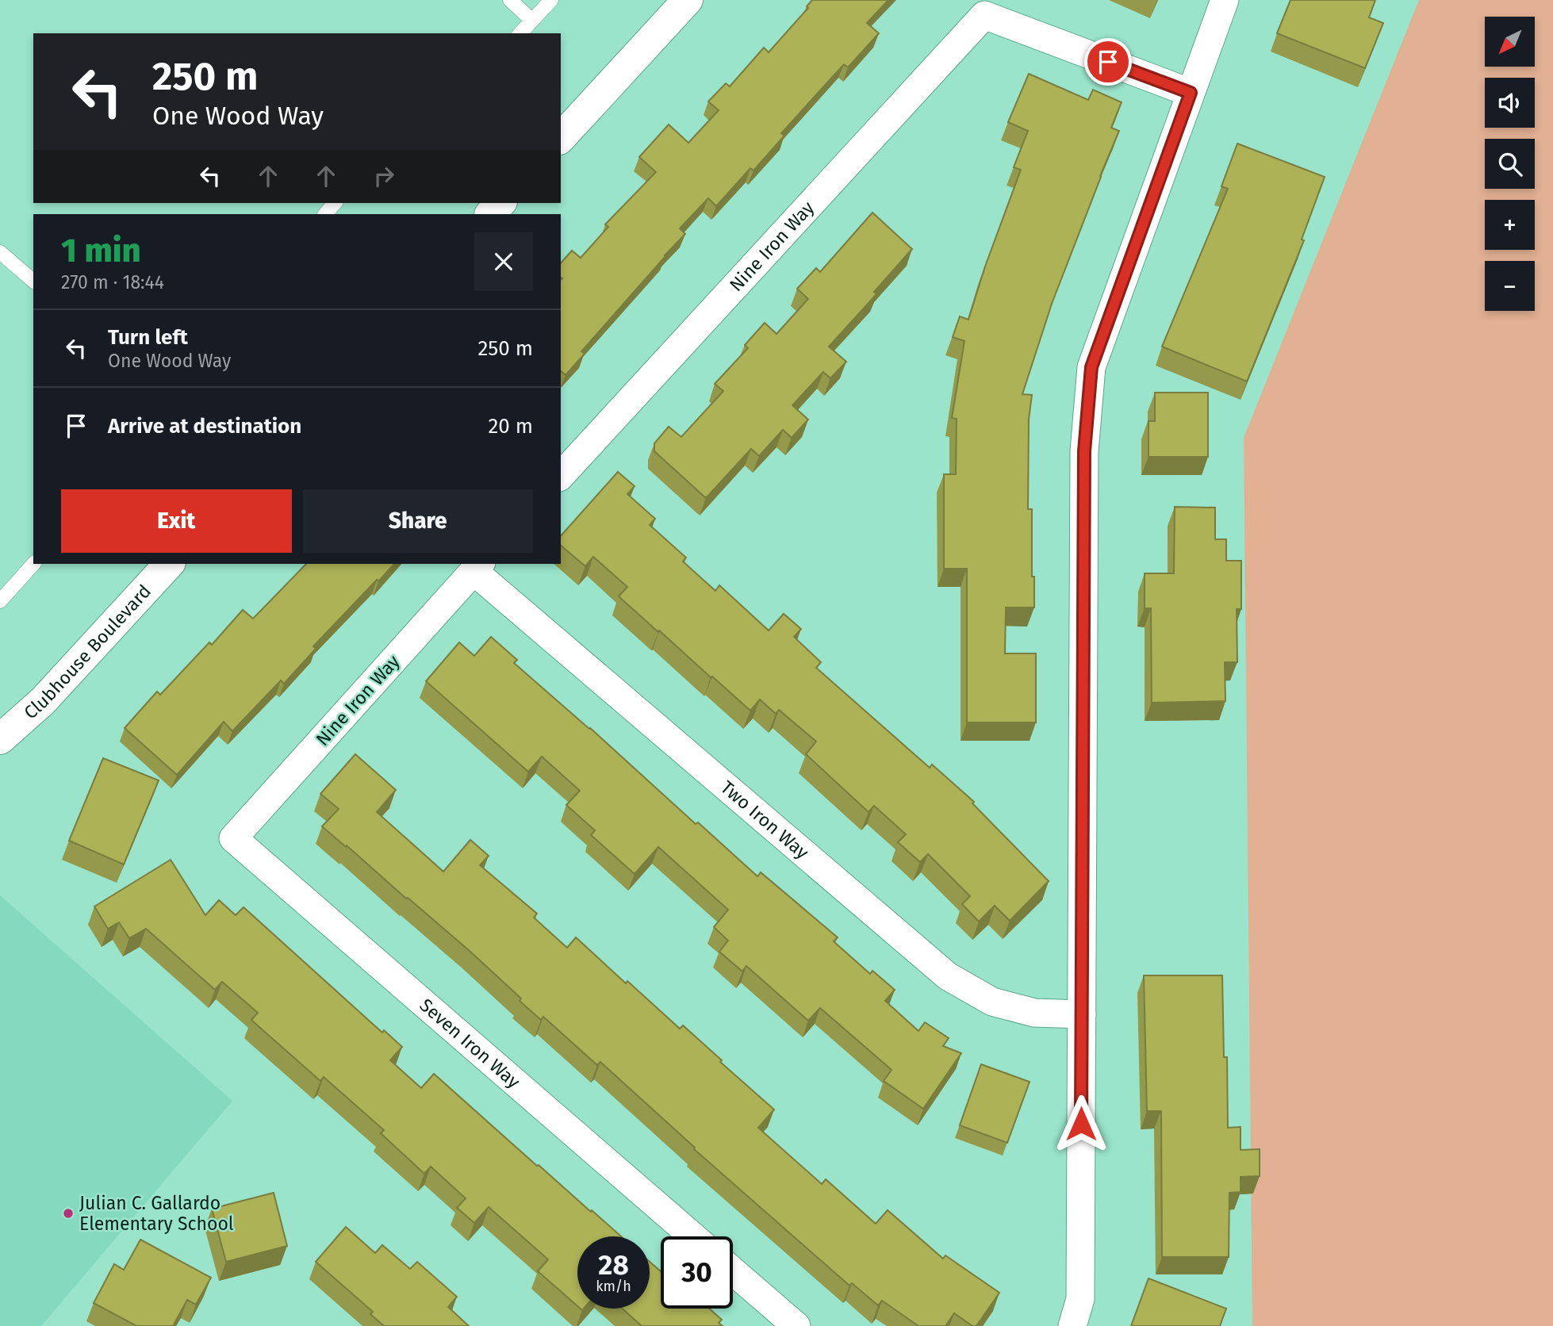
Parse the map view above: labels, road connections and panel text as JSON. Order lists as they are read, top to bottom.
{
  "streets": {
    "street": [
      "Nine Iron Way",
      "Clubhouse Boulevard",
      "Two Iron Way",
      "Seven Iron Way"
    ]
  },
  "crossings": [
    ["Nine Iron Way", "Two Iron Way"],
    ["Nine Iron Way", "Seven Iron Way"]
  ],
  "places": ["Julian C. Gallardo Elementary School"],
  "north": "bottom left",
  "page": {
    "map_buttons": ["+", "−"],
    "turn": ["250 m", "One Wood Way"],
    "heading": ["1 min", "270 m · 18:44"],
    "list": [
      {
        "name": "Turn left",
        "note": "One Wood Way",
        "value": "250 m"
      },
      {
        "name": "Arrive at destination",
        "value": "20 m"
      }
    ],
    "buttons": ["Exit", "Share"],
    "speed": "28 km/h",
    "limit": "30"
  }
}
